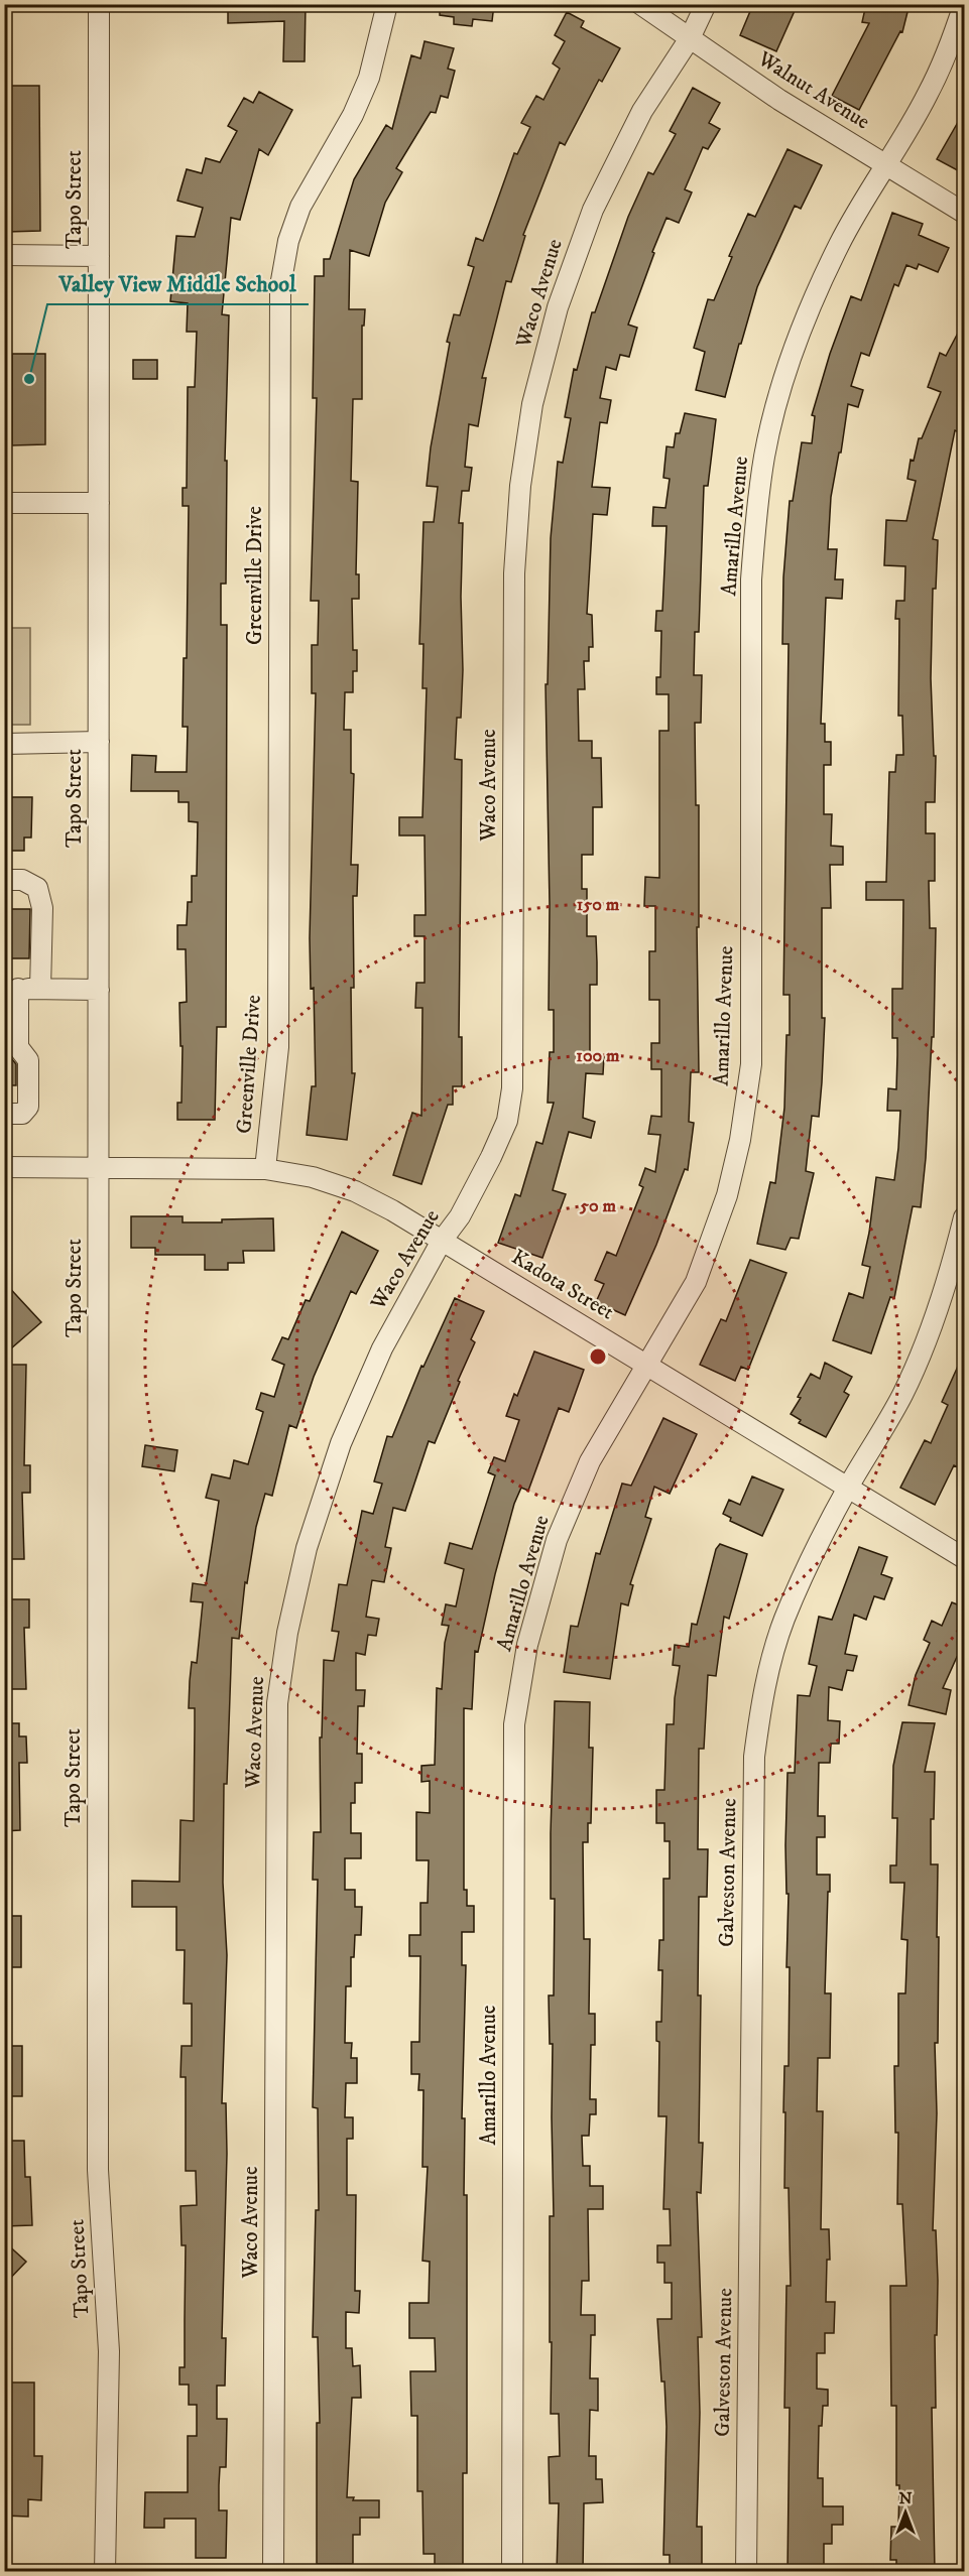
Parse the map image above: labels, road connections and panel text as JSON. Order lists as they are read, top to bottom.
{
  "streets": {
    "street": [
      "Walnut Avenue",
      "Tapo Street",
      "Waco Avenue",
      "Amarillo Avenue",
      "Greenville Drive",
      "Kadota Street",
      "Galveston Avenue"
    ]
  },
  "crossings": [
    ["Walnut Avenue", "Waco Avenue"],
    ["Walnut Avenue", "Amarillo Avenue"],
    ["Tapo Street", "Kadota Street"],
    ["Waco Avenue", "Kadota Street"],
    ["Amarillo Avenue", "Kadota Street"],
    ["Greenville Drive", "Kadota Street"],
    ["Kadota Street", "Galveston Avenue"]
  ],
  "places": ["Valley View Middle School"],
  "north": "top",
  "rings": ["150 m", "100 m", "50 m"]
}
